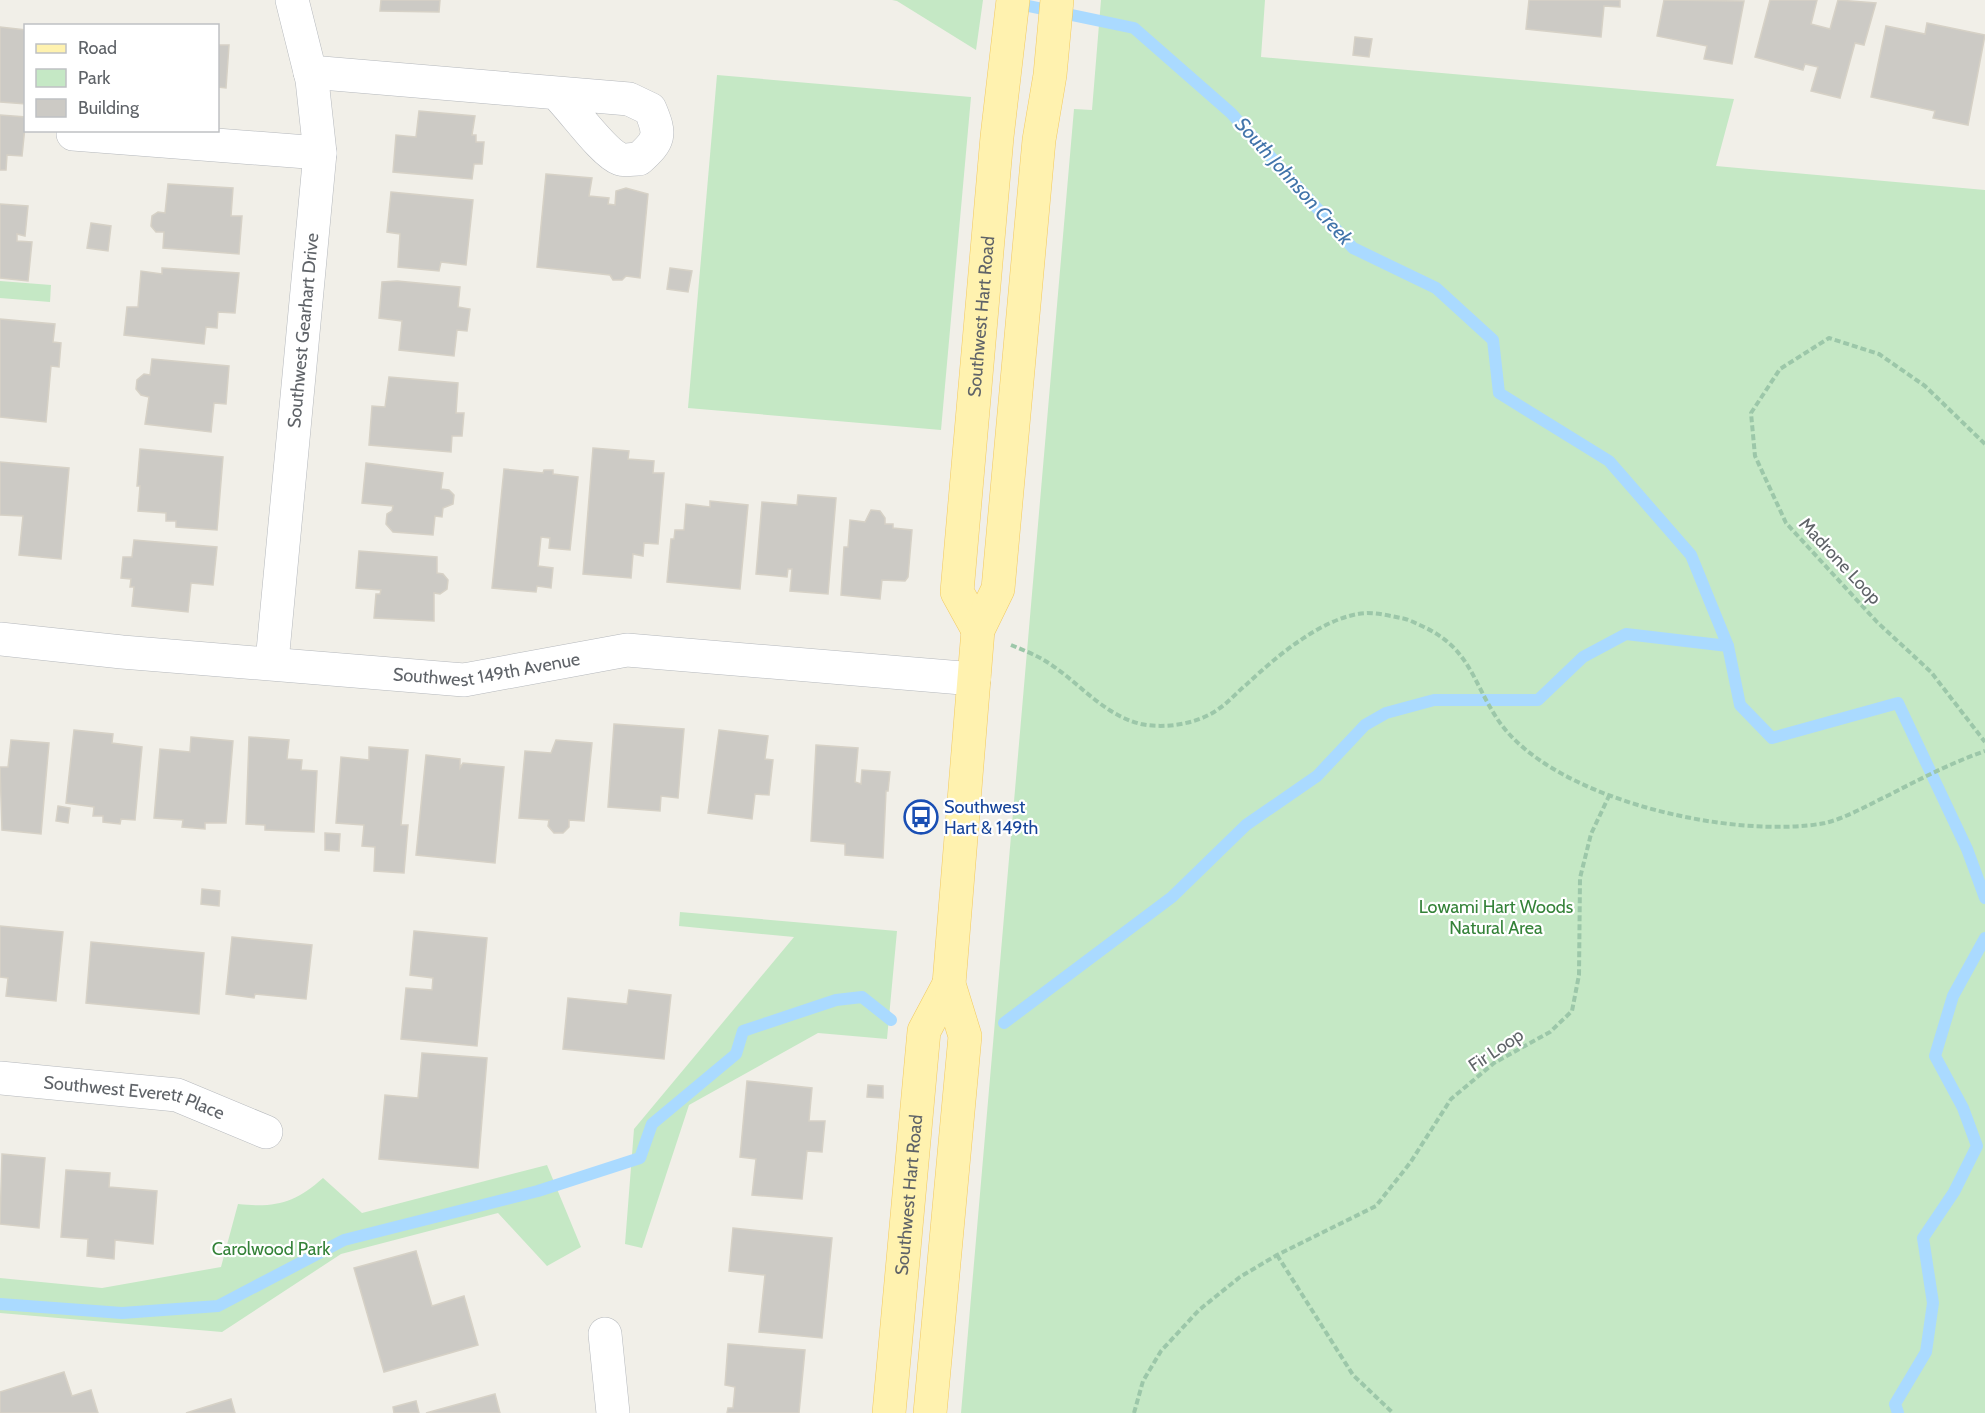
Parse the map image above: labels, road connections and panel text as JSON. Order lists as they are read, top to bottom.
{
  "streets": {
    "main road": ["Southwest Hart Road"],
    "street": ["Southwest Gearhart Drive", "Southwest 149th Avenue", "Southwest Everett Place"],
    "path": ["Madrone Loop", "Fir Loop"]
  },
  "crossings": [
    ["Southwest Hart Road", "Southwest 149th Avenue"],
    ["Southwest Gearhart Drive", "Southwest 149th Avenue"]
  ],
  "water": ["South Johnson Creek"],
  "parks": ["Lowami Hart Woods Natural Area", "Carolwood Park"],
  "places": {
    "bus stop": ["Southwest Hart & 149th"]
  },
  "legend": ["Road", "Park", "Building"]
}
